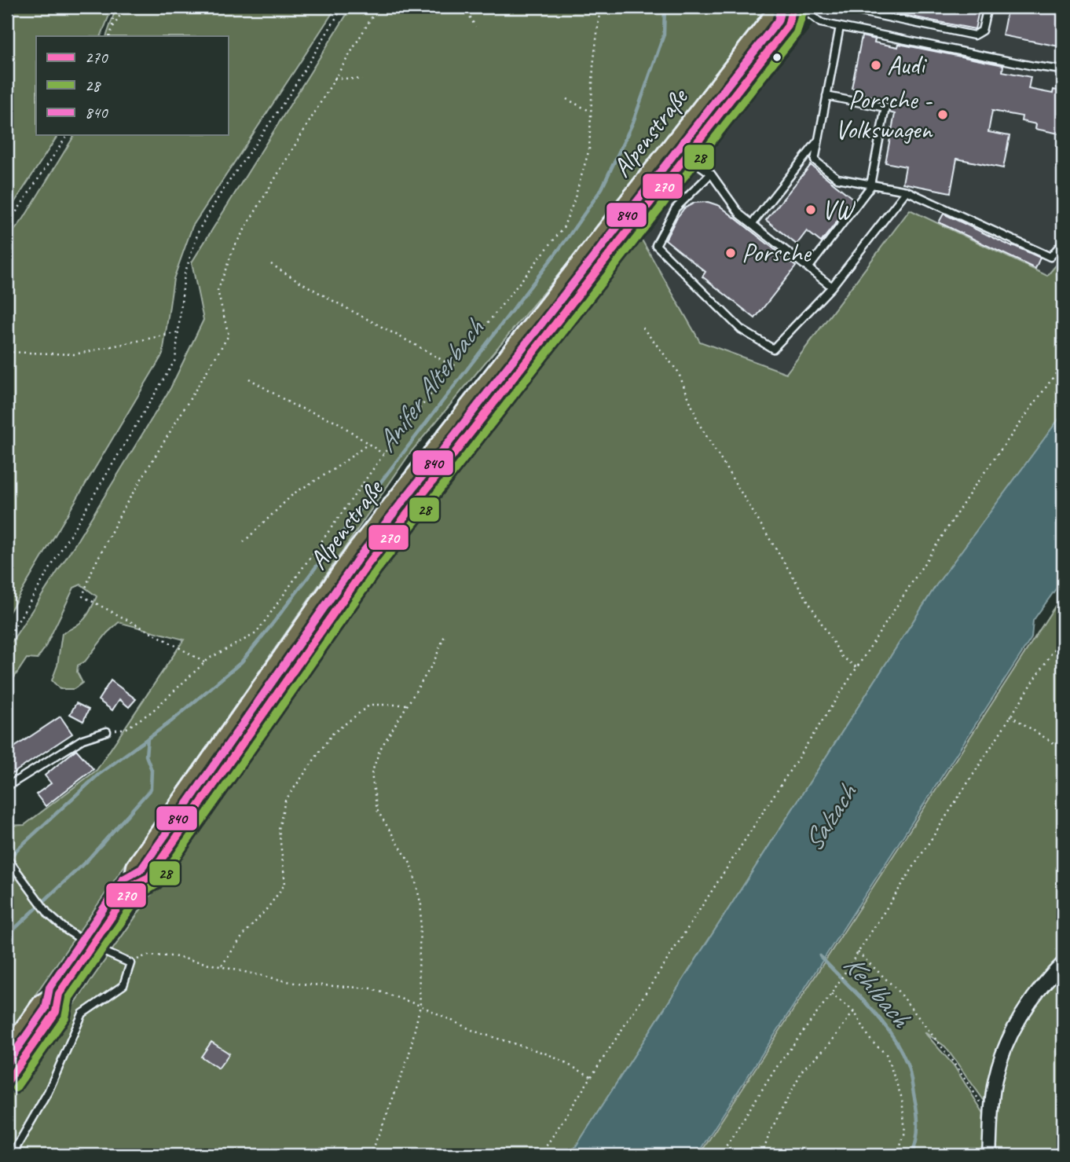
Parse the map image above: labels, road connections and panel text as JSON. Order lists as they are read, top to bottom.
{
  "streets": {
    "main road": ["Alpenstraße"]
  },
  "water": ["Anifer Alterbach", "Salzach", "Kehlbach"],
  "places": [
    "Audi",
    "Porsche - Volkswagen",
    "VW",
    "Porsche"
  ],
  "lines": ["transit line 270", "transit line 840", "transit line 28"],
  "legend": ["270", "28", "840"]
}
